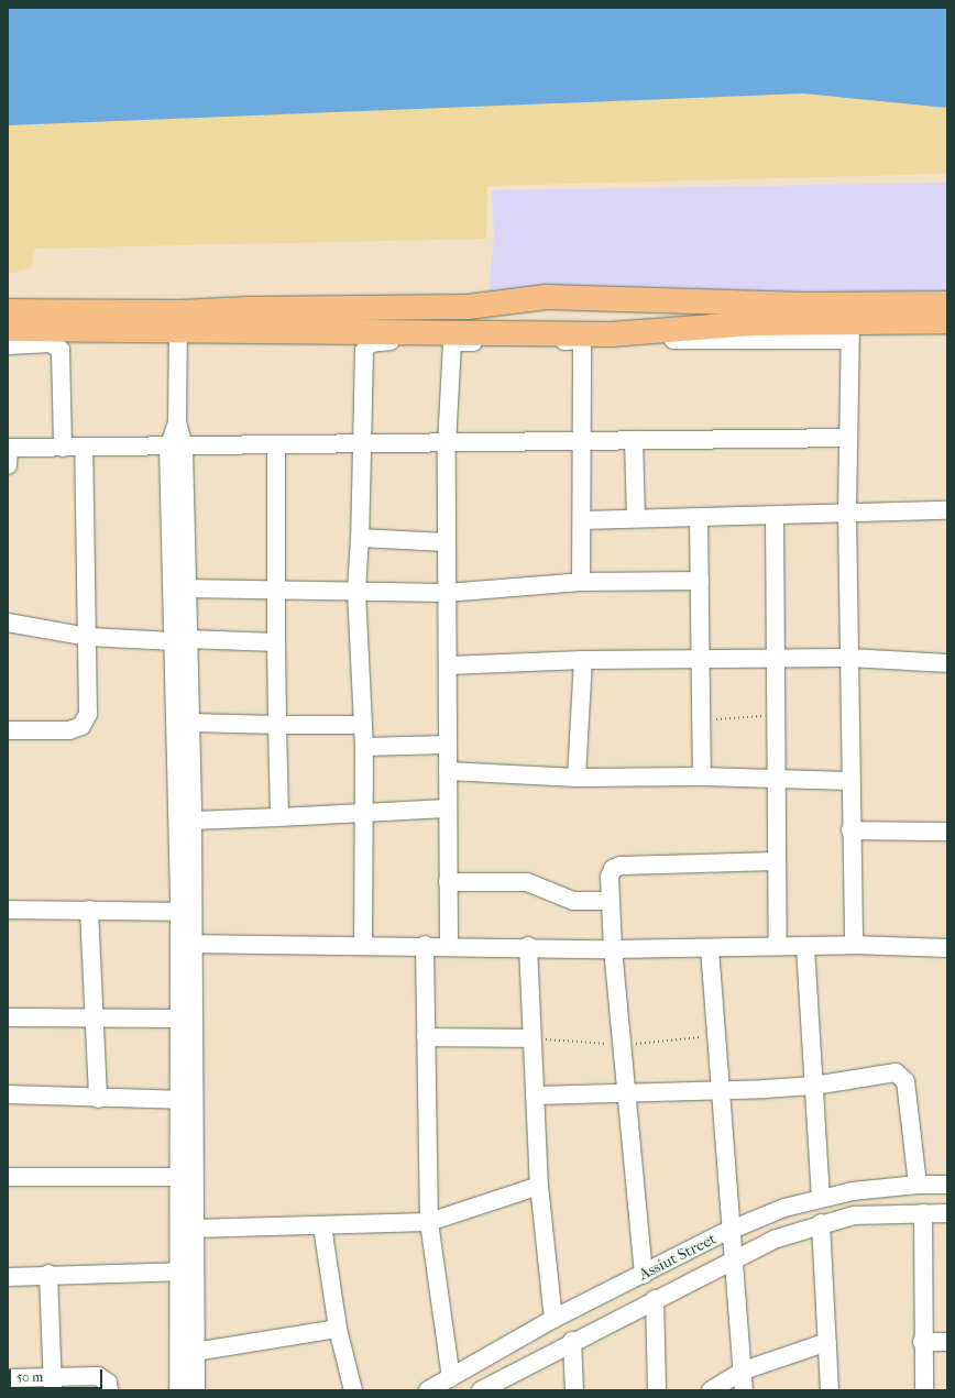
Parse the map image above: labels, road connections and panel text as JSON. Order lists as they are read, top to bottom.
{
  "streets": {
    "street": ["Assiut Street"]
  },
  "scale_bar": "50 m"
}
